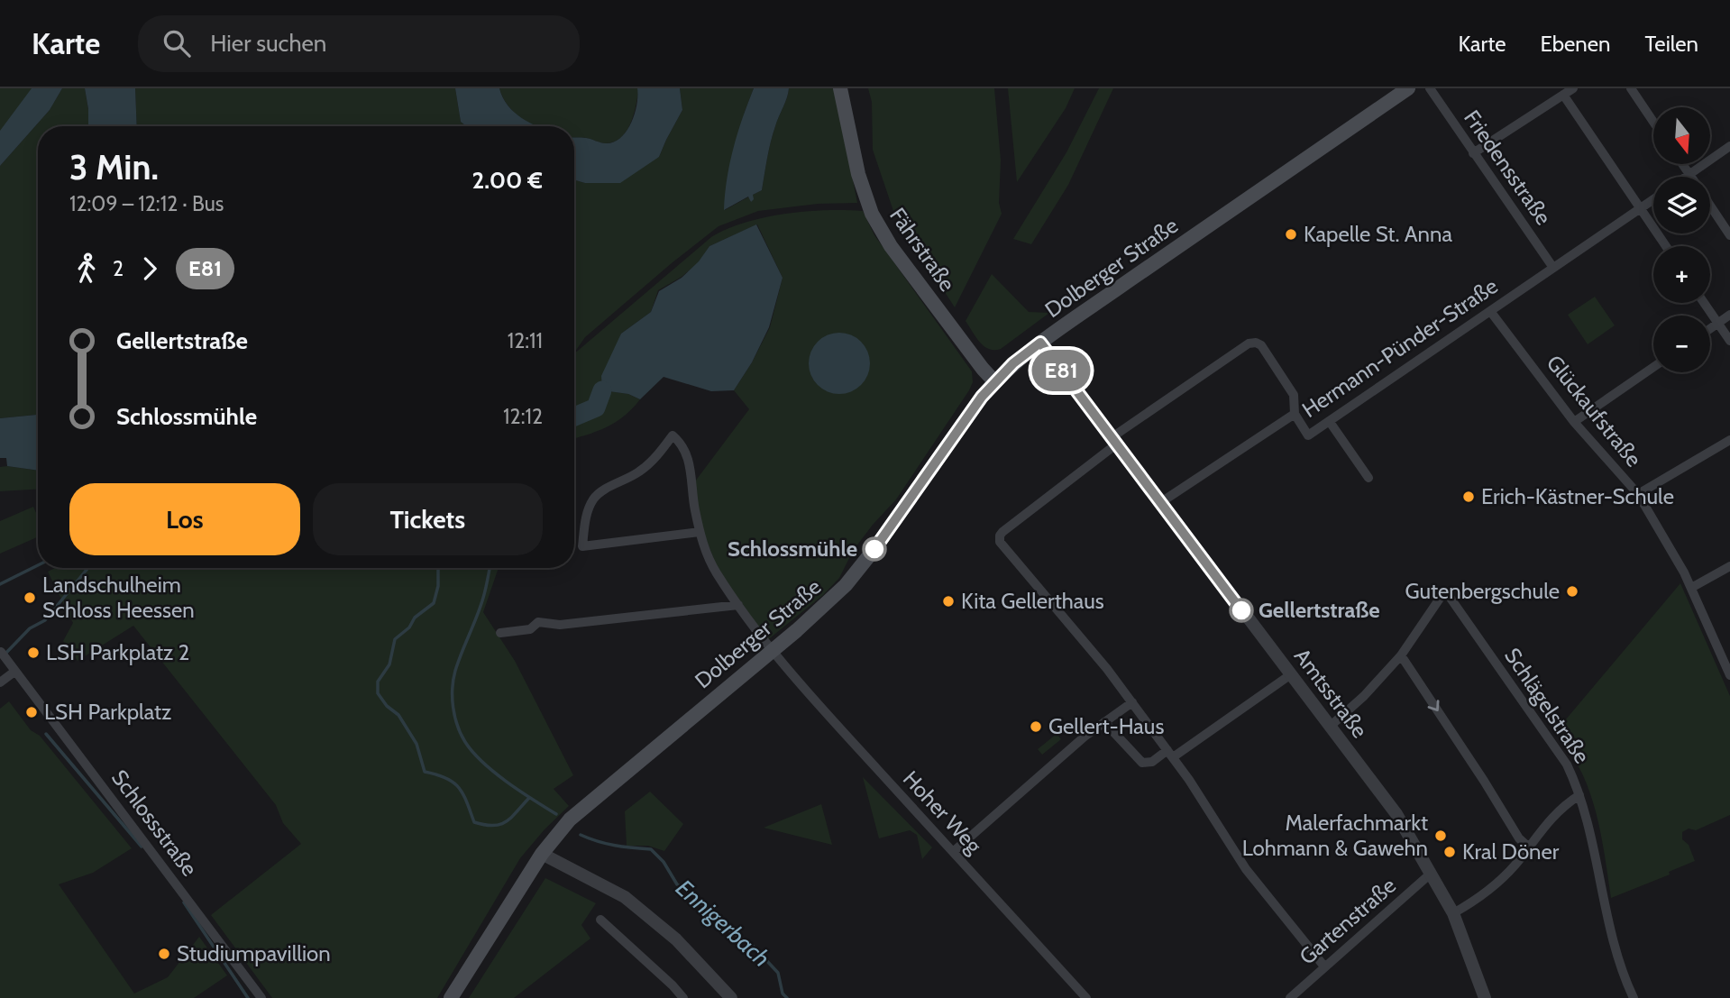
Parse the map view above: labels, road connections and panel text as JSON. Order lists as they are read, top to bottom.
{
  "streets": {
    "main road": ["Fährstraße", "Dolberger Straße"],
    "street": [
      "Friedensstraße",
      "Hermann-Pünder-Straße",
      "Glückaufstraße",
      "Amtsstraße",
      "Schlägelstraße",
      "Hoher Weg",
      "Schlossstraße",
      "Gartenstraße"
    ]
  },
  "crossings": [
    ["Friedensstraße", "Hermann-Pünder-Straße"],
    ["Fährstraße", "Dolberger Straße"],
    ["Dolberger Straße", "Amtsstraße"],
    ["Dolberger Straße", "Hoher Weg"],
    ["Hermann-Pünder-Straße", "Glückaufstraße"],
    ["Hermann-Pünder-Straße", "Amtsstraße"],
    ["Amtsstraße", "Gartenstraße"]
  ],
  "water": ["Ennigerbach"],
  "places": [
    "Kapelle St. Anna",
    "Erich-Kästner-Schule",
    "Schlossmühle",
    "Gutenbergschule",
    "Landschulheim Schloss Heessen",
    "Kita Gellerthaus",
    "Gellertstraße",
    "LSH Parkplatz 2",
    "LSH Parkplatz",
    "Gellert-Haus",
    "Malerfachmarkt Lohmann & Gawehn",
    "Kral Döner",
    "Studiumpavillion"
  ],
  "lines": ["bus line E81"],
  "north": "bottom",
  "page": {
    "header": "Karte",
    "search": "Hier suchen",
    "nav": ["Karte", "Ebenen", "Teilen"],
    "on_map": "E81",
    "map_buttons": ["+", "−"],
    "heading": ["3 Min.", "12:09 – 12:12 · Bus", "2.00 €"],
    "legs": ["2", "E81"],
    "list": [
      {
        "name": "Gellertstraße",
        "value": "12:11"
      },
      {
        "name": "Schlossmühle",
        "value": "12:12"
      }
    ],
    "buttons": ["Los", "Tickets"]
  }
}
